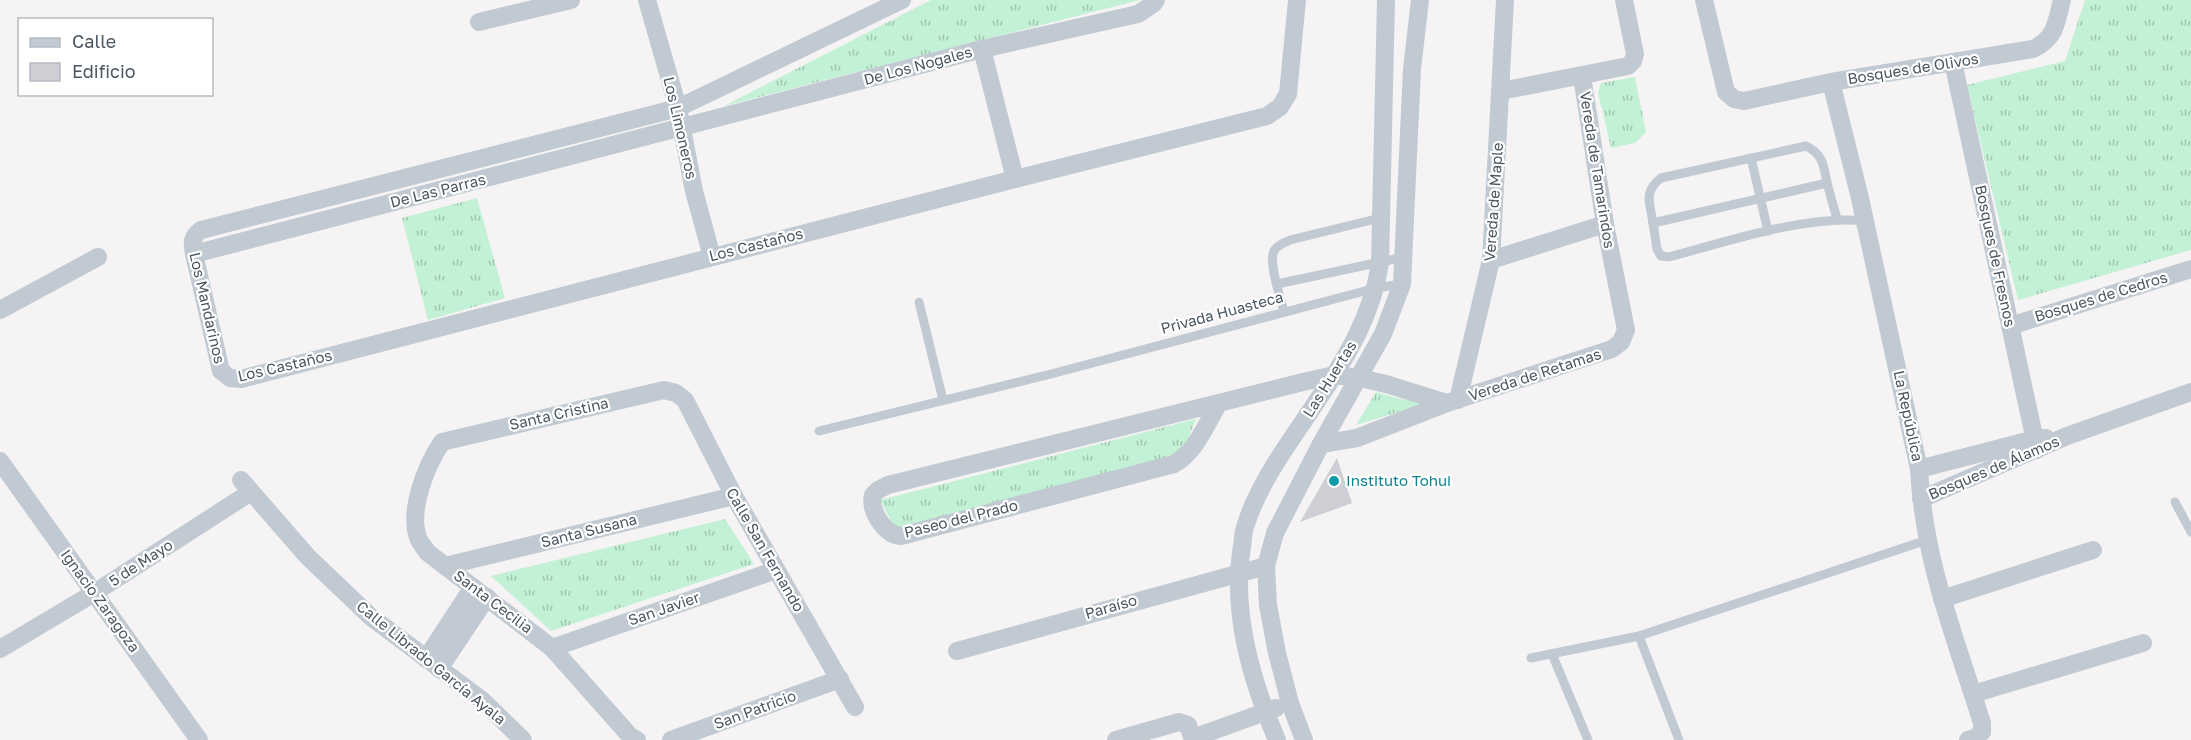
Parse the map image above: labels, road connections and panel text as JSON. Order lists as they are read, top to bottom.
{
  "streets": {
    "street": [
      "De Los Nogales",
      "Bosques de Olivos",
      "Los Limoneros",
      "Vereda de Tamarindos",
      "De Las Parras",
      "Vereda de Maple",
      "Los Castaños",
      "Bosques de Fresnos",
      "Bosques de Cedros",
      "Los Mandarinos",
      "Vereda de Retamas",
      "Las Huertas",
      "Santa Cristina",
      "La República",
      "Bosques de Álamos",
      "Paseo del Prado",
      "Santa Susana",
      "Calle San Fernando",
      "5 de Mayo",
      "Ignacio Zaragoza",
      "Santa Cecilia",
      "Paraíso",
      "San Javier",
      "Calle Librado García Ayala",
      "San Patricio"
    ],
    "lane": ["Privada Huasteca"]
  },
  "crossings": [
    ["De Los Nogales", "Los Limoneros"],
    ["De Los Nogales", "De Las Parras"],
    ["Bosques de Olivos", "Bosques de Fresnos"],
    ["Bosques de Olivos", "La República"],
    ["Los Limoneros", "De Las Parras"],
    ["Los Limoneros", "Los Castaños"],
    ["Vereda de Tamarindos", "Vereda de Retamas"],
    ["De Las Parras", "Los Mandarinos"],
    ["Vereda de Maple", "Vereda de Retamas"],
    ["Los Castaños", "Los Mandarinos"],
    ["Bosques de Fresnos", "Bosques de Cedros"],
    ["Bosques de Fresnos", "Bosques de Álamos"],
    ["Privada Huasteca", "Las Huertas"],
    ["Vereda de Retamas", "Las Huertas"],
    ["Las Huertas", "Paseo del Prado"],
    ["Las Huertas", "Paraíso"],
    ["Santa Cristina", "Calle San Fernando"],
    ["Santa Cristina", "Santa Cecilia"],
    ["La República", "Bosques de Álamos"],
    ["Santa Susana", "Calle San Fernando"],
    ["Santa Susana", "Santa Cecilia"],
    ["Calle San Fernando", "San Javier"],
    ["Calle San Fernando", "San Patricio"],
    ["5 de Mayo", "Ignacio Zaragoza"],
    ["5 de Mayo", "Calle Librado García Ayala"],
    ["Santa Cecilia", "San Javier"]
  ],
  "places": ["Instituto Tohui"],
  "legend": ["Calle", "Edificio"]
}
